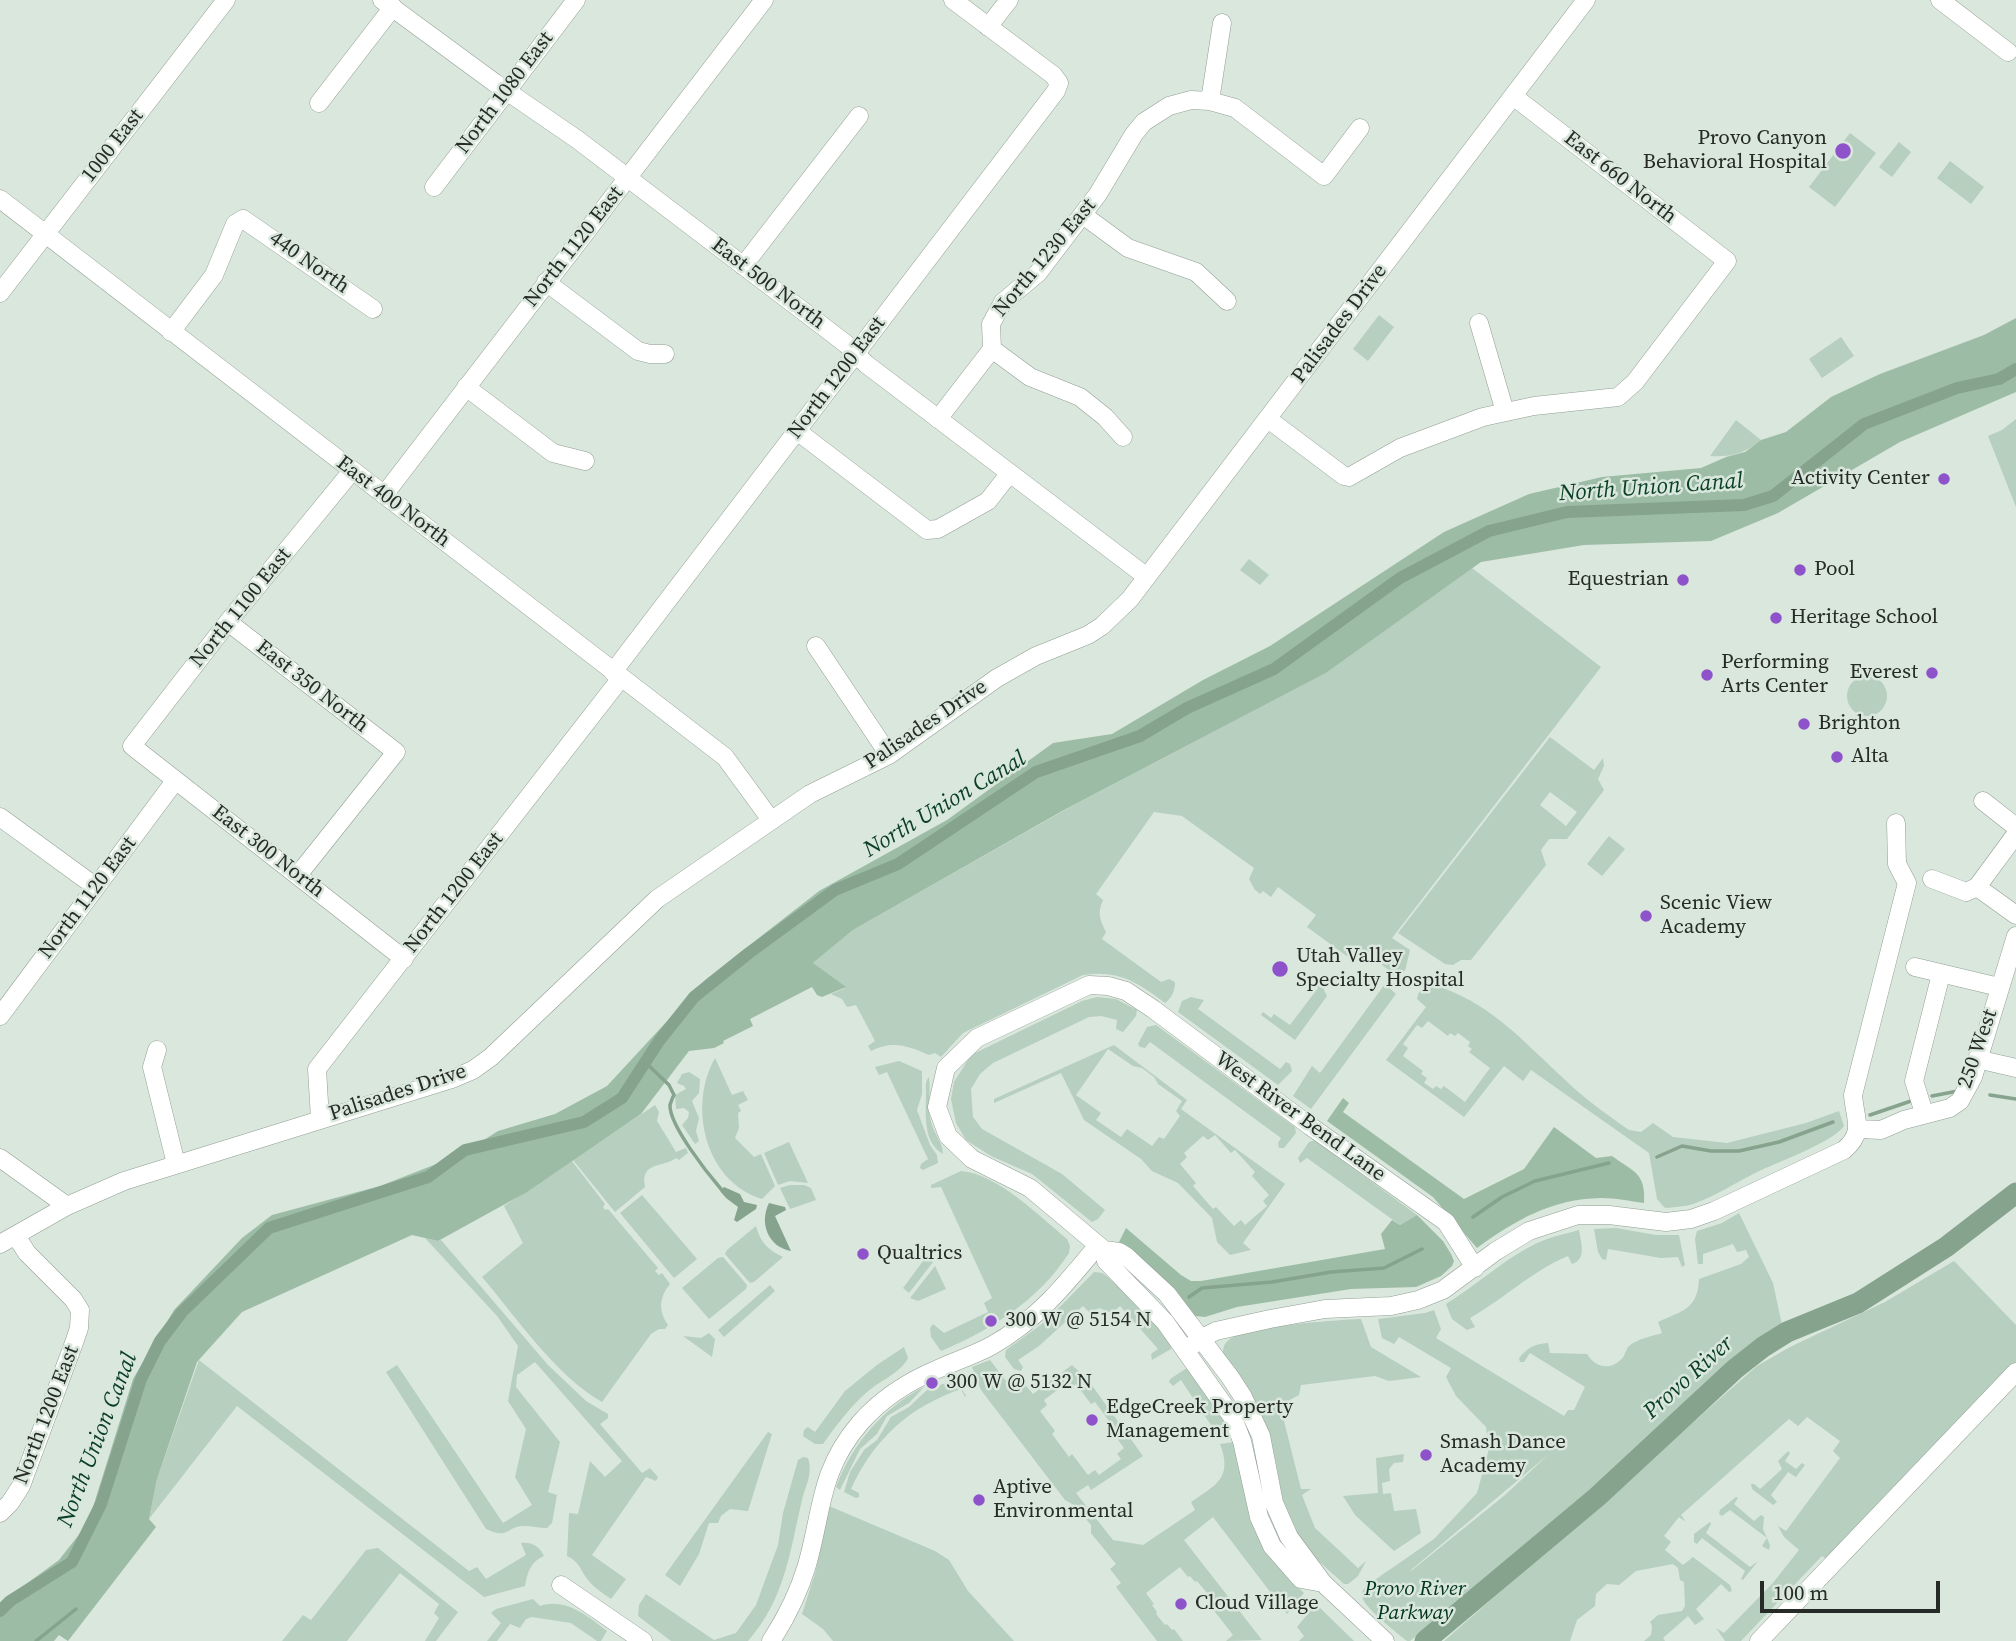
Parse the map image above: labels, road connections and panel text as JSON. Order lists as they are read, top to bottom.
{
  "streets": {
    "street": [
      "North 1080 East",
      "1000 East",
      "East 660 North",
      "North 1120 East",
      "North 1230 East",
      "440 North",
      "East 500 North",
      "Palisades Drive",
      "North 1200 East",
      "East 400 North",
      "North 1100 East",
      "East 350 North",
      "East 300 North",
      "250 West",
      "West River Bend Lane"
    ]
  },
  "crossings": [
    ["North 1080 East", "East 500 North"],
    ["1000 East", "East 400 North"],
    ["East 660 North", "Palisades Drive"],
    ["North 1120 East", "East 500 North"],
    ["North 1120 East", "East 400 North"],
    ["North 1120 East", "East 300 North"],
    ["North 1230 East", "East 500 North"],
    ["440 North", "East 400 North"],
    ["East 500 North", "Palisades Drive"],
    ["East 500 North", "North 1200 East"],
    ["Palisades Drive", "North 1200 East"],
    ["Palisades Drive", "East 400 North"],
    ["North 1200 East", "East 400 North"],
    ["North 1200 East", "East 300 North"],
    ["East 400 North", "North 1100 East"],
    ["North 1100 East", "East 350 North"],
    ["North 1100 East", "East 300 North"],
    ["East 350 North", "East 300 North"]
  ],
  "water": ["North Union Canal", "Provo River"],
  "parks": ["Provo River Parkway"],
  "places": [
    "Provo Canyon Behavioral Hospital",
    "Activity Center",
    "Pool",
    "Equestrian",
    "Heritage School",
    "Everest",
    "Performing Arts Center",
    "Brighton",
    "Alta",
    "Scenic View Academy",
    "Utah Valley Specialty Hospital",
    "Qualtrics",
    "300 W @ 5154 N",
    "300 W @ 5132 N",
    "EdgeCreek Property Management",
    "Smash Dance Academy",
    "Aptive Environmental",
    "Cloud Village"
  ],
  "scale_bar": "100 m"
}
